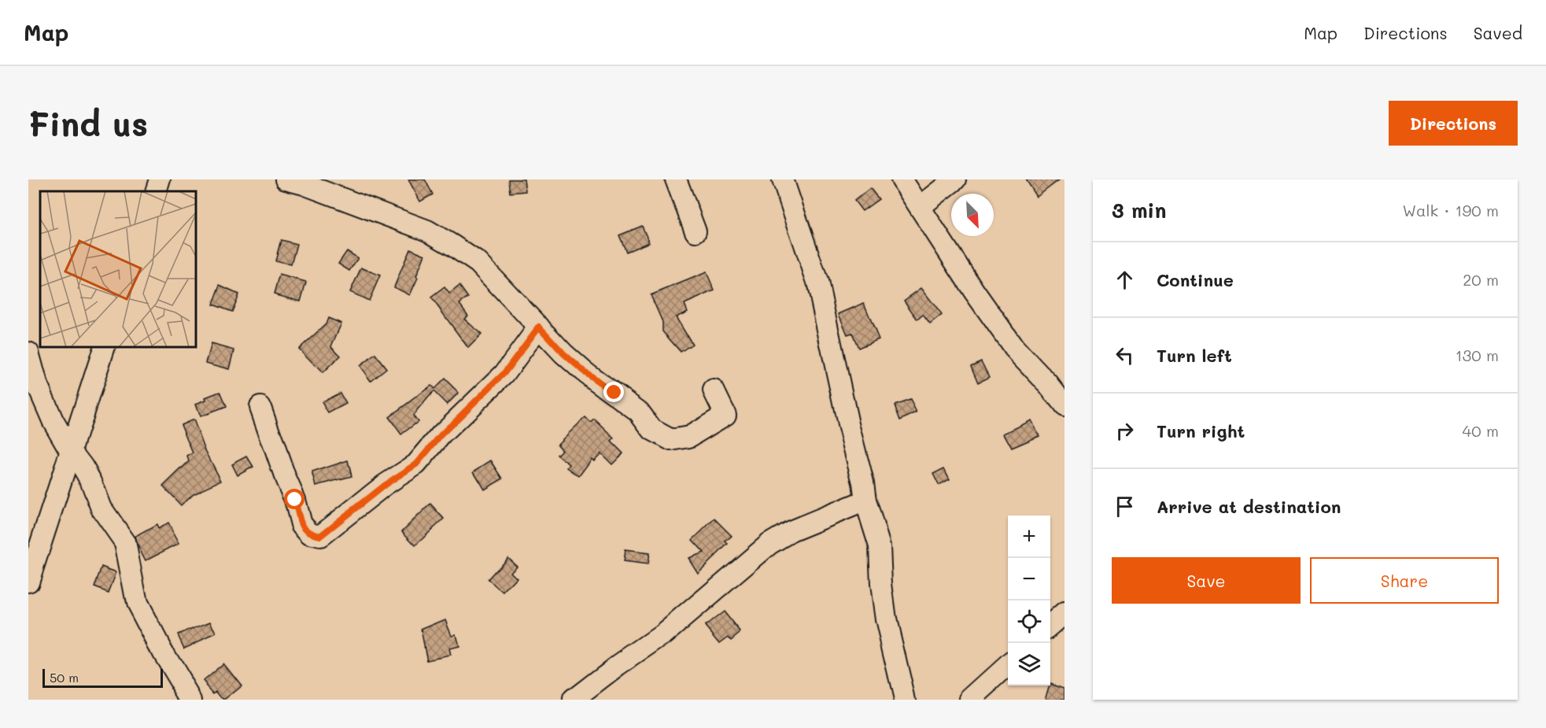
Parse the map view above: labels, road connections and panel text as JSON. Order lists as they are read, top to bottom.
{
  "scale_bar": "50 m",
  "north": "bottom right",
  "page": {
    "header": "Map",
    "nav": ["Map", "Directions", "Saved"],
    "buttons": [
      "Directions",
      ["Save", "Share"]
    ],
    "title": "Find us",
    "heading": ["3 min", "Walk · 190 m"],
    "list": [
      ["Continue", "20 m"],
      ["Turn left", "130 m"],
      ["Turn right", "40 m"],
      "Arrive at destination"
    ],
    "map_buttons": ["+", "−"],
    "scale": "50 m"
  }
}
